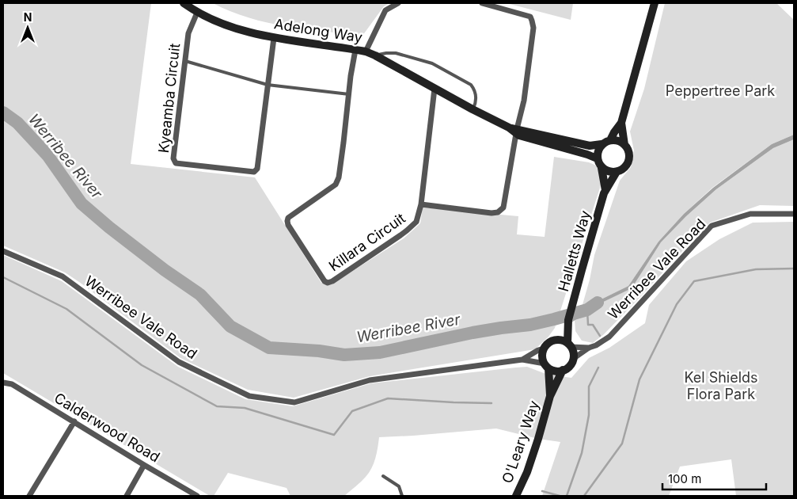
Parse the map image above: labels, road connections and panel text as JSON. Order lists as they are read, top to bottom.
{
  "streets": {
    "street": [
      "Adelong Way",
      "Kyeamba Circuit",
      "Killara Circuit",
      "Halletts Way",
      "Werribee Vale Road",
      "Calderwood Road",
      "O'Leary Way"
    ]
  },
  "crossings": [
    ["Adelong Way", "Kyeamba Circuit"],
    ["Adelong Way", "Killara Circuit"],
    ["Halletts Way", "Werribee Vale Road"],
    ["Halletts Way", "O'Leary Way"],
    ["Werribee Vale Road", "O'Leary Way"]
  ],
  "water": ["Werribee River"],
  "parks": ["Peppertree Park", "Kel Shields Flora Park"],
  "scale_bar": "100 m",
  "north": "top"
}
